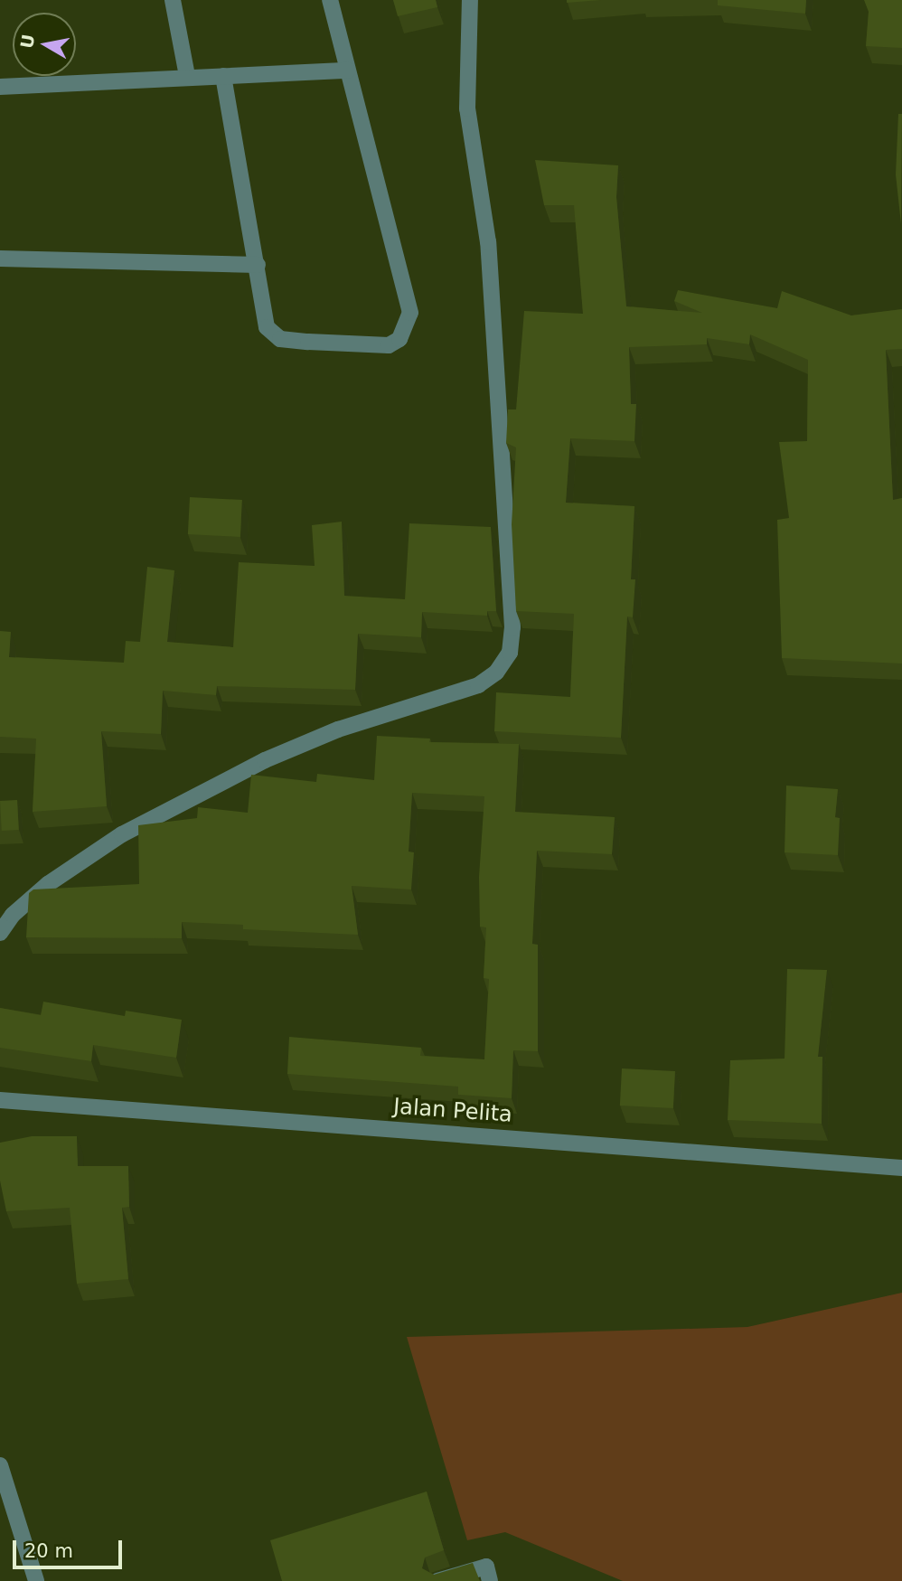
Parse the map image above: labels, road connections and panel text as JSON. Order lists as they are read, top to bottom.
{
  "streets": {
    "street": ["Jalan Pelita"]
  },
  "scale_bar": "20 m",
  "north": "left"
}
